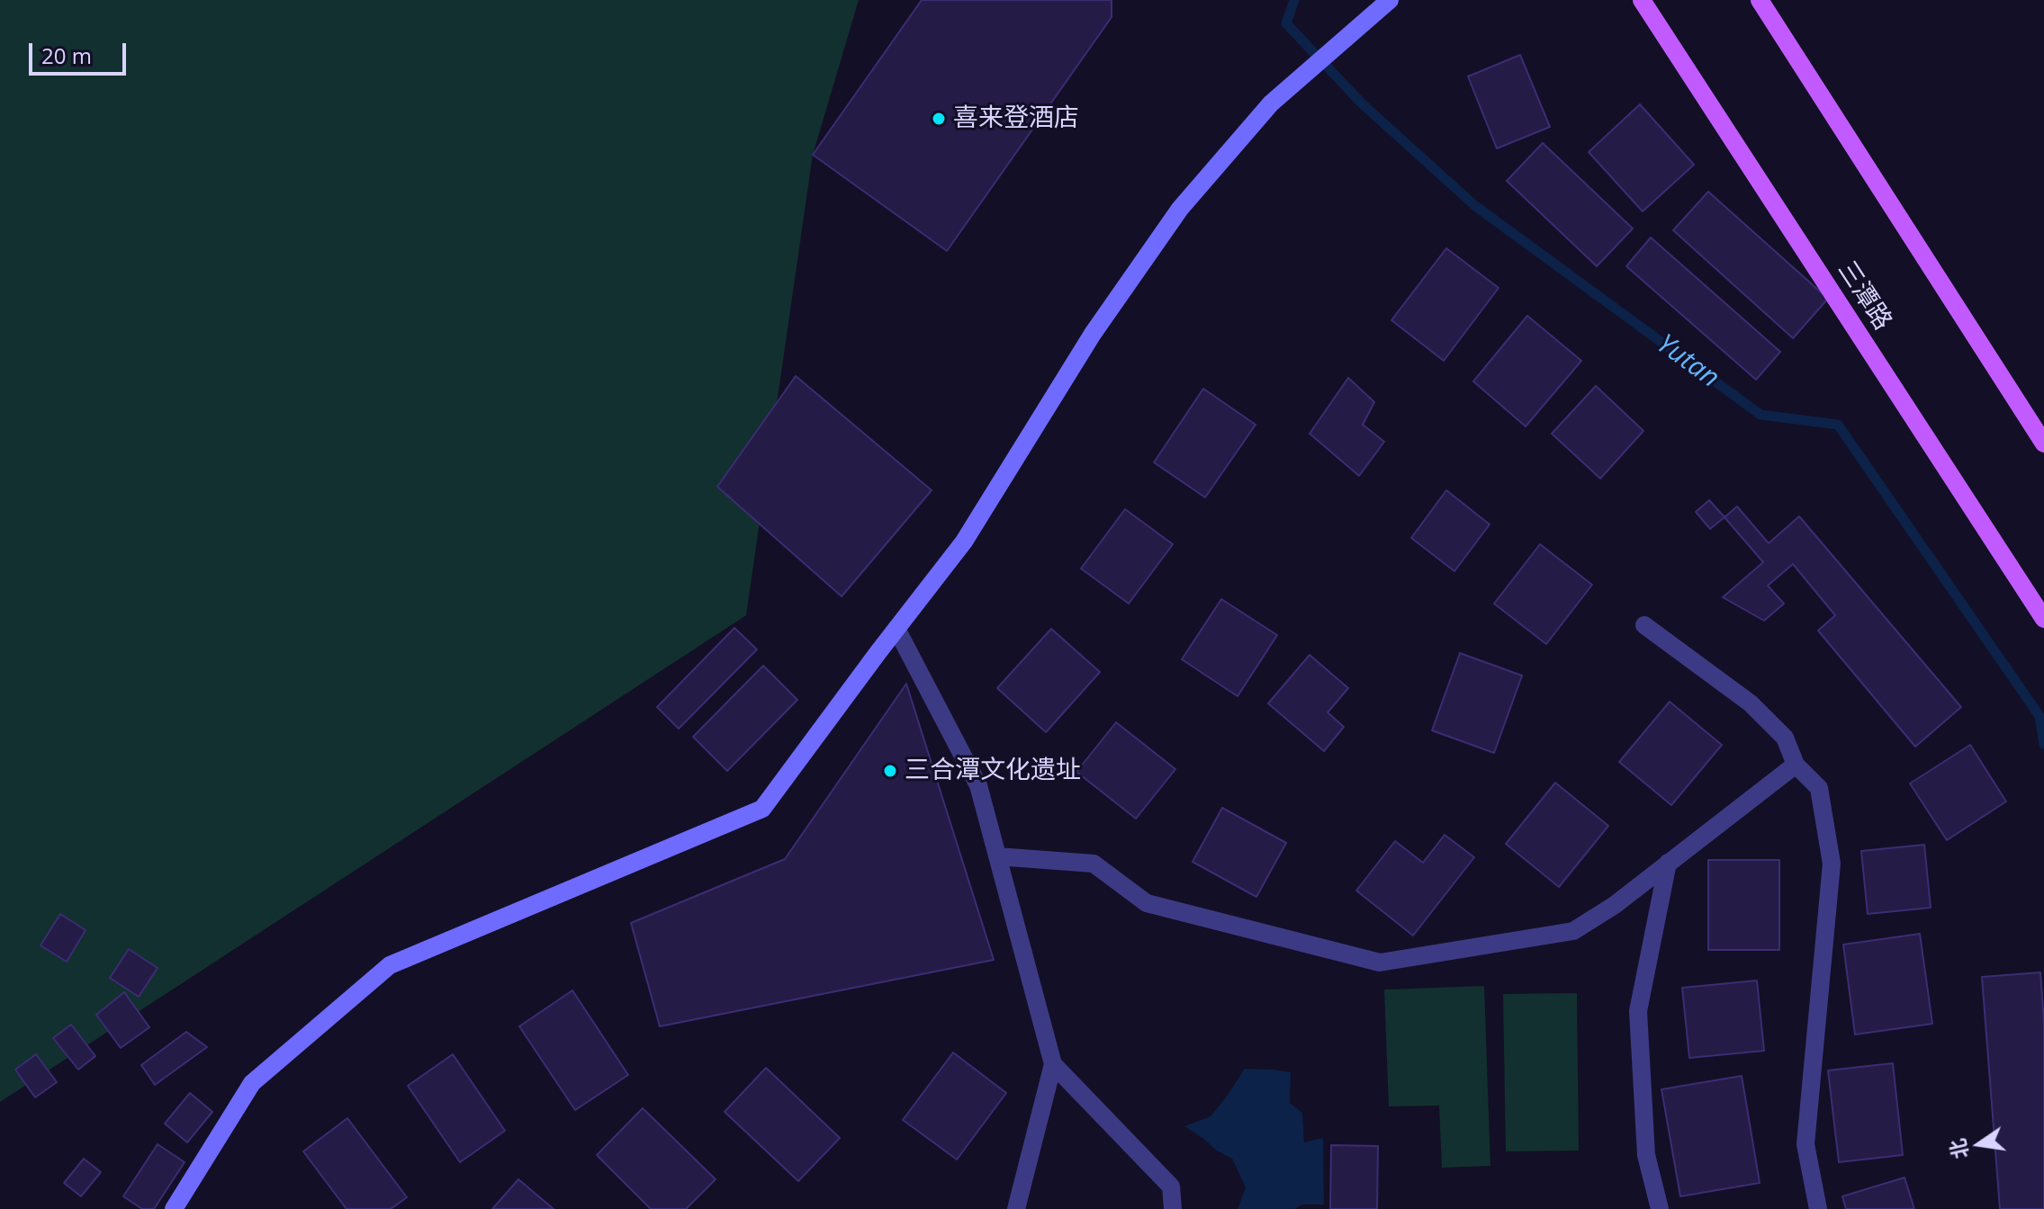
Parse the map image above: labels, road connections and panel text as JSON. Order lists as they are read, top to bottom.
{
  "streets": {
    "main road": ["三潭路"]
  },
  "water": ["Yutan"],
  "places": ["喜来登酒店", "三合潭文化遗址"],
  "scale_bar": "20 m",
  "north": "left"
}
